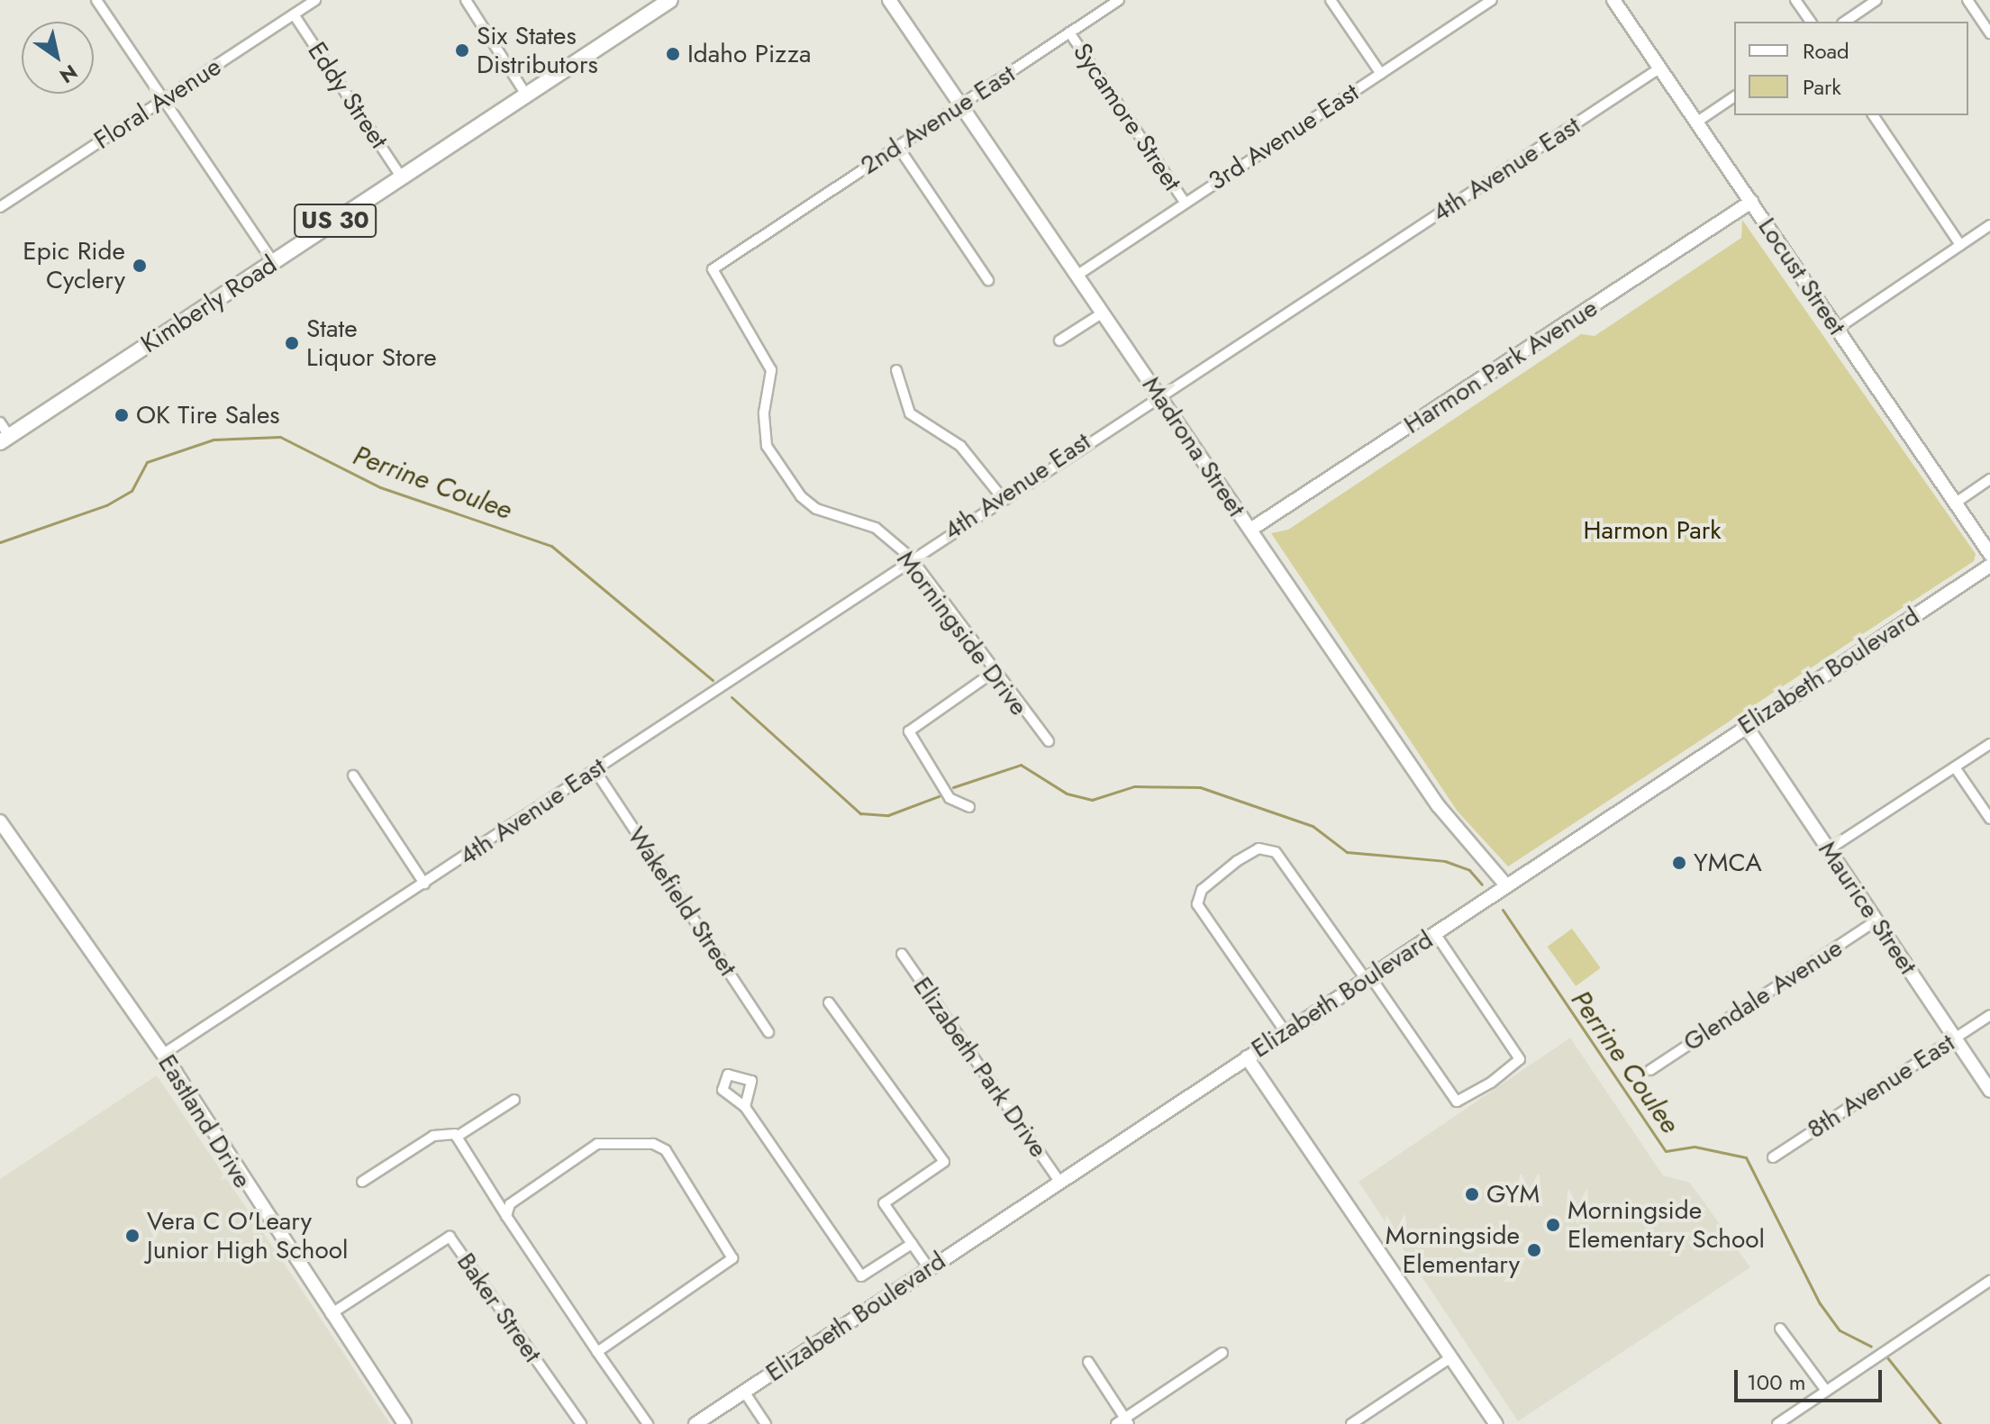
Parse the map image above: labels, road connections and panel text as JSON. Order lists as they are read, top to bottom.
{
  "streets": {
    "main road": ["US 30", "Kimberly Road"],
    "street": [
      "Eddy Street",
      "Floral Avenue",
      "Sycamore Street",
      "2nd Avenue East",
      "3rd Avenue East",
      "4th Avenue East",
      "Locust Street",
      "Harmon Park Avenue",
      "Madrona Street",
      "Morningside Drive",
      "Elizabeth Boulevard",
      "Wakefield Street",
      "Maurice Street",
      "Glendale Avenue",
      "Elizabeth Park Drive",
      "8th Avenue East",
      "Eastland Drive",
      "Baker Street"
    ]
  },
  "crossings": [
    ["Eddy Street", "Floral Avenue"],
    ["Eddy Street", "Kimberly Road"],
    ["Sycamore Street", "2nd Avenue East"],
    ["Sycamore Street", "3rd Avenue East"],
    ["2nd Avenue East", "Madrona Street"],
    ["2nd Avenue East", "Morningside Drive"],
    ["3rd Avenue East", "Madrona Street"],
    ["4th Avenue East", "Locust Street"],
    ["4th Avenue East", "Madrona Street"],
    ["4th Avenue East", "Morningside Drive"],
    ["4th Avenue East", "Wakefield Street"],
    ["4th Avenue East", "Eastland Drive"],
    ["Locust Street", "Harmon Park Avenue"],
    ["Harmon Park Avenue", "Madrona Street"],
    ["Madrona Street", "Elizabeth Boulevard"],
    ["Elizabeth Boulevard", "Maurice Street"],
    ["Elizabeth Boulevard", "Elizabeth Park Drive"],
    ["Maurice Street", "Glendale Avenue"],
    ["Maurice Street", "8th Avenue East"],
    ["Eastland Drive", "Baker Street"]
  ],
  "water": ["Perrine Coulee"],
  "parks": ["Harmon Park"],
  "places": [
    "Six States Distributors",
    "Idaho Pizza",
    "Epic Ride Cyclery",
    "State Liquor Store",
    "OK Tire Sales",
    "YMCA",
    "GYM",
    "Morningside Elementary School",
    "Vera C O'Leary Junior High School",
    "Morningside Elementary"
  ],
  "legend": ["Road", "Park"],
  "scale_bar": "100 m",
  "north": "bottom right"
}
